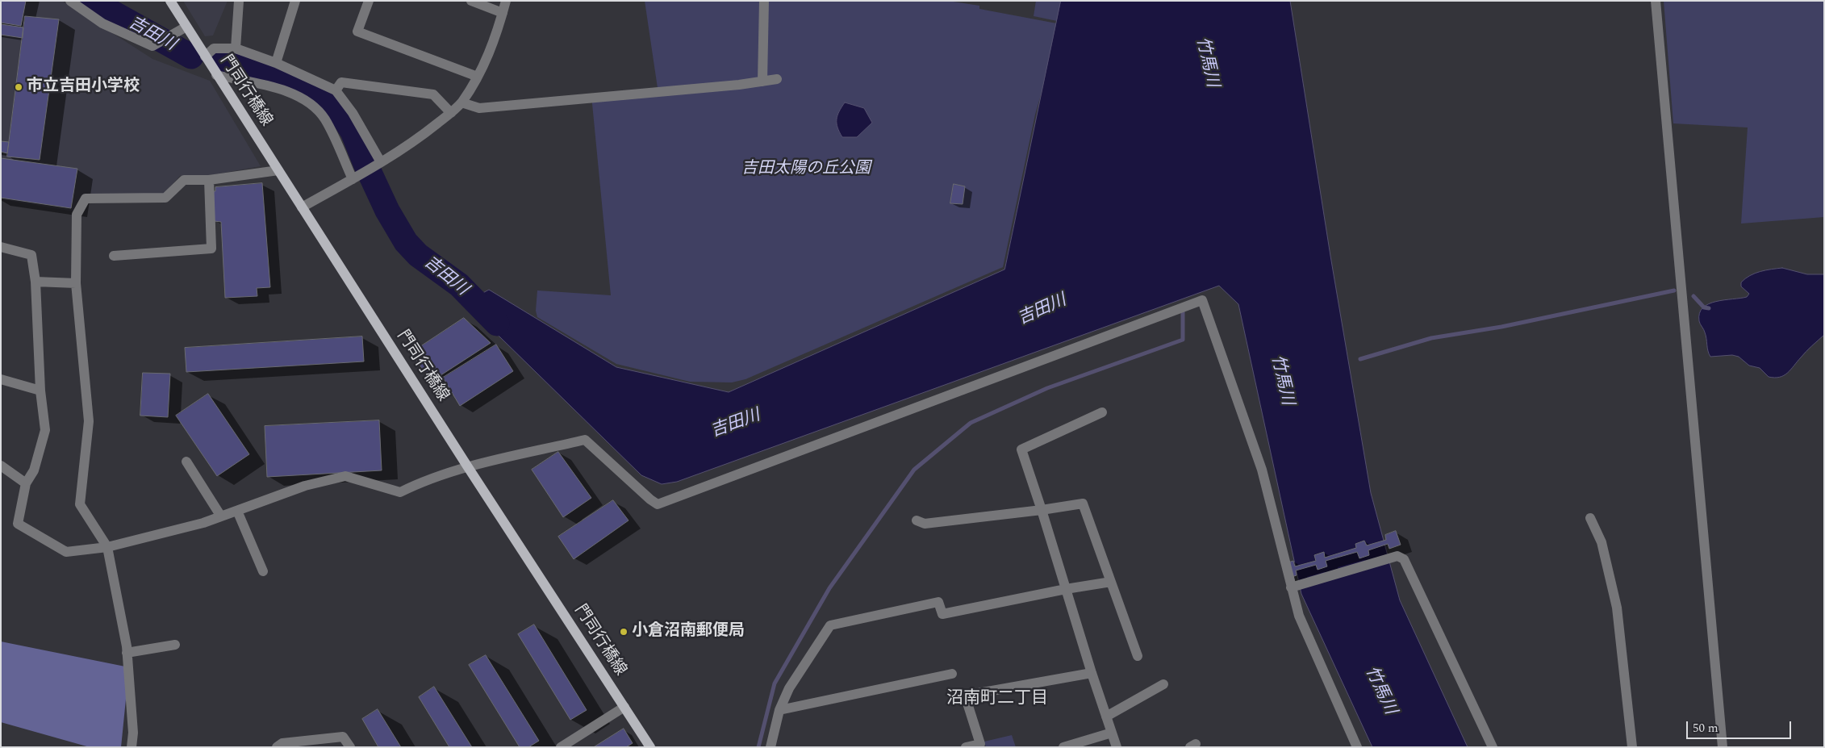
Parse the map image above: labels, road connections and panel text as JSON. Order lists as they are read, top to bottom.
{
  "streets": {
    "main road": ["門司行橋線"]
  },
  "districts": ["沼南町二丁目"],
  "water": ["吉田川", "竹馬川"],
  "parks": ["吉田太陽の丘公園"],
  "places": ["市立吉田小学校", "小倉沼南郵便局"],
  "scale_bar": "50 m"
}
